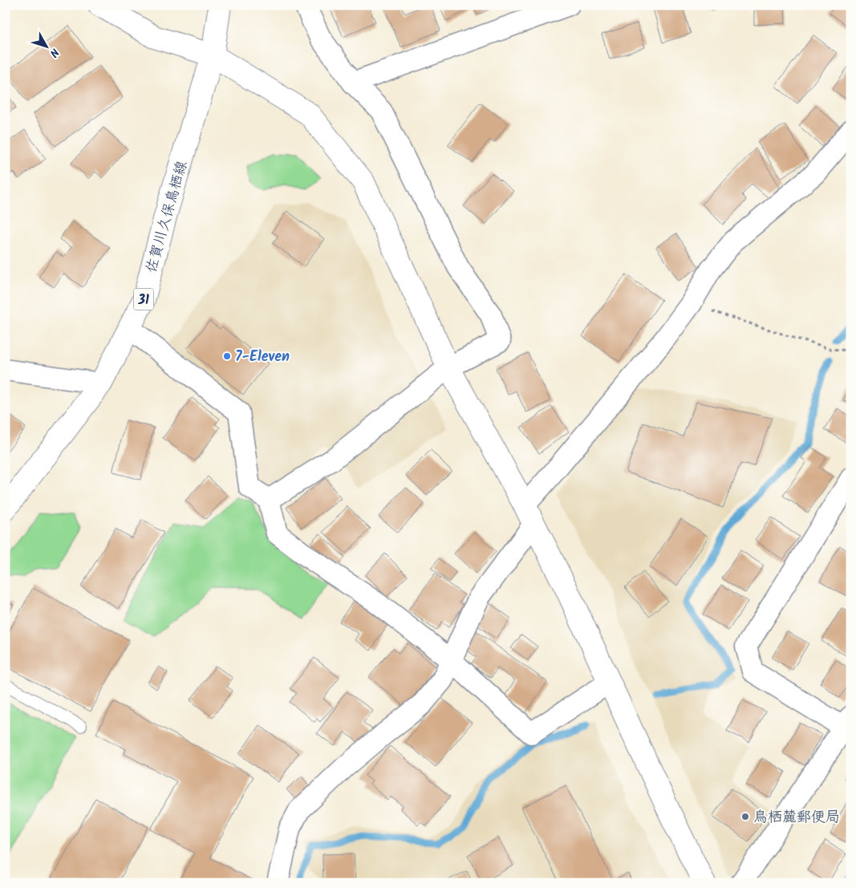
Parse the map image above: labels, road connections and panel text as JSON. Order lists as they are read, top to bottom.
{
  "streets": {
    "street": ["佐賀川久保鳥栖線", "31"]
  },
  "places": ["7-Eleven", "鳥栖麓郵便局"],
  "north": "bottom right"
}
